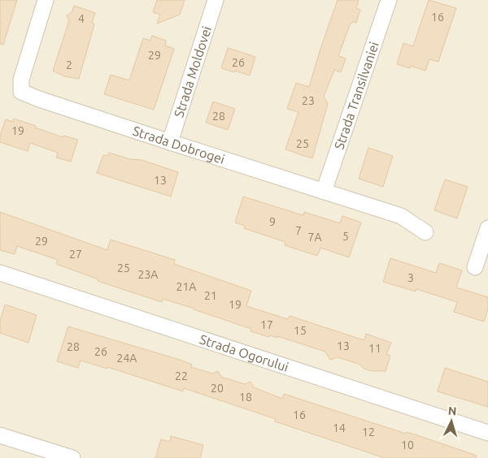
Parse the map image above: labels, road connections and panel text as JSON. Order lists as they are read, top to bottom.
{
  "streets": {
    "street": [
      "Strada Moldovei",
      "Strada Transilvaniei",
      "Strada Dobrogei",
      "Strada Ogorului"
    ]
  },
  "crossings": [
    ["Strada Moldovei", "Strada Dobrogei"],
    ["Strada Transilvaniei", "Strada Dobrogei"]
  ],
  "house_numbers": [
    "16",
    "4",
    "29",
    "26",
    "2",
    "23",
    "28",
    "19",
    "25",
    "13",
    "9",
    "7",
    "5",
    "7A",
    "29",
    "27",
    "25",
    "23A",
    "3",
    "21A",
    "21",
    "19",
    "17",
    "15",
    "13",
    "28",
    "11",
    "26",
    "24A",
    "22",
    "20",
    "18",
    "16",
    "14",
    "12",
    "10"
  ],
  "north": "top"
}
